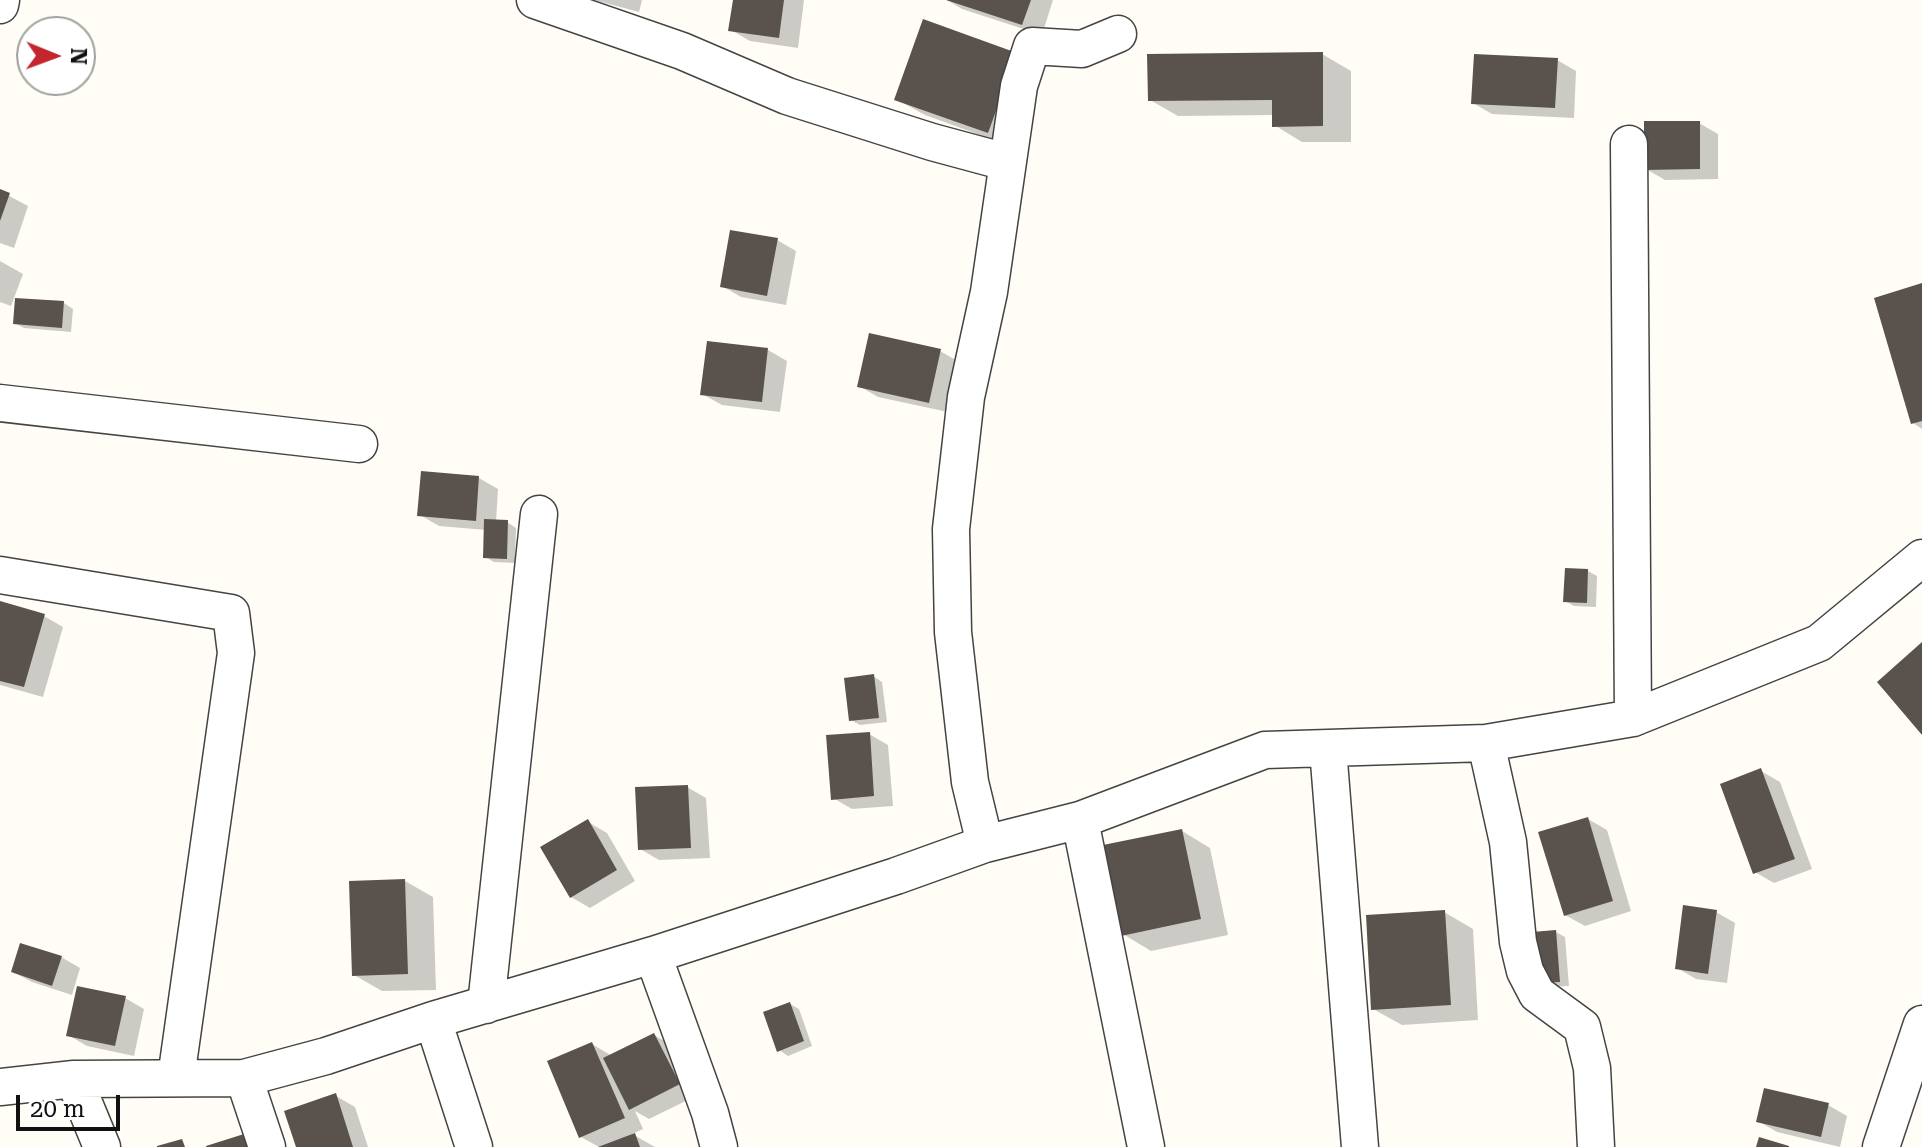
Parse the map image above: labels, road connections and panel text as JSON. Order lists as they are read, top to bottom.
{
  "scale_bar": "20 m",
  "north": "right"
}
